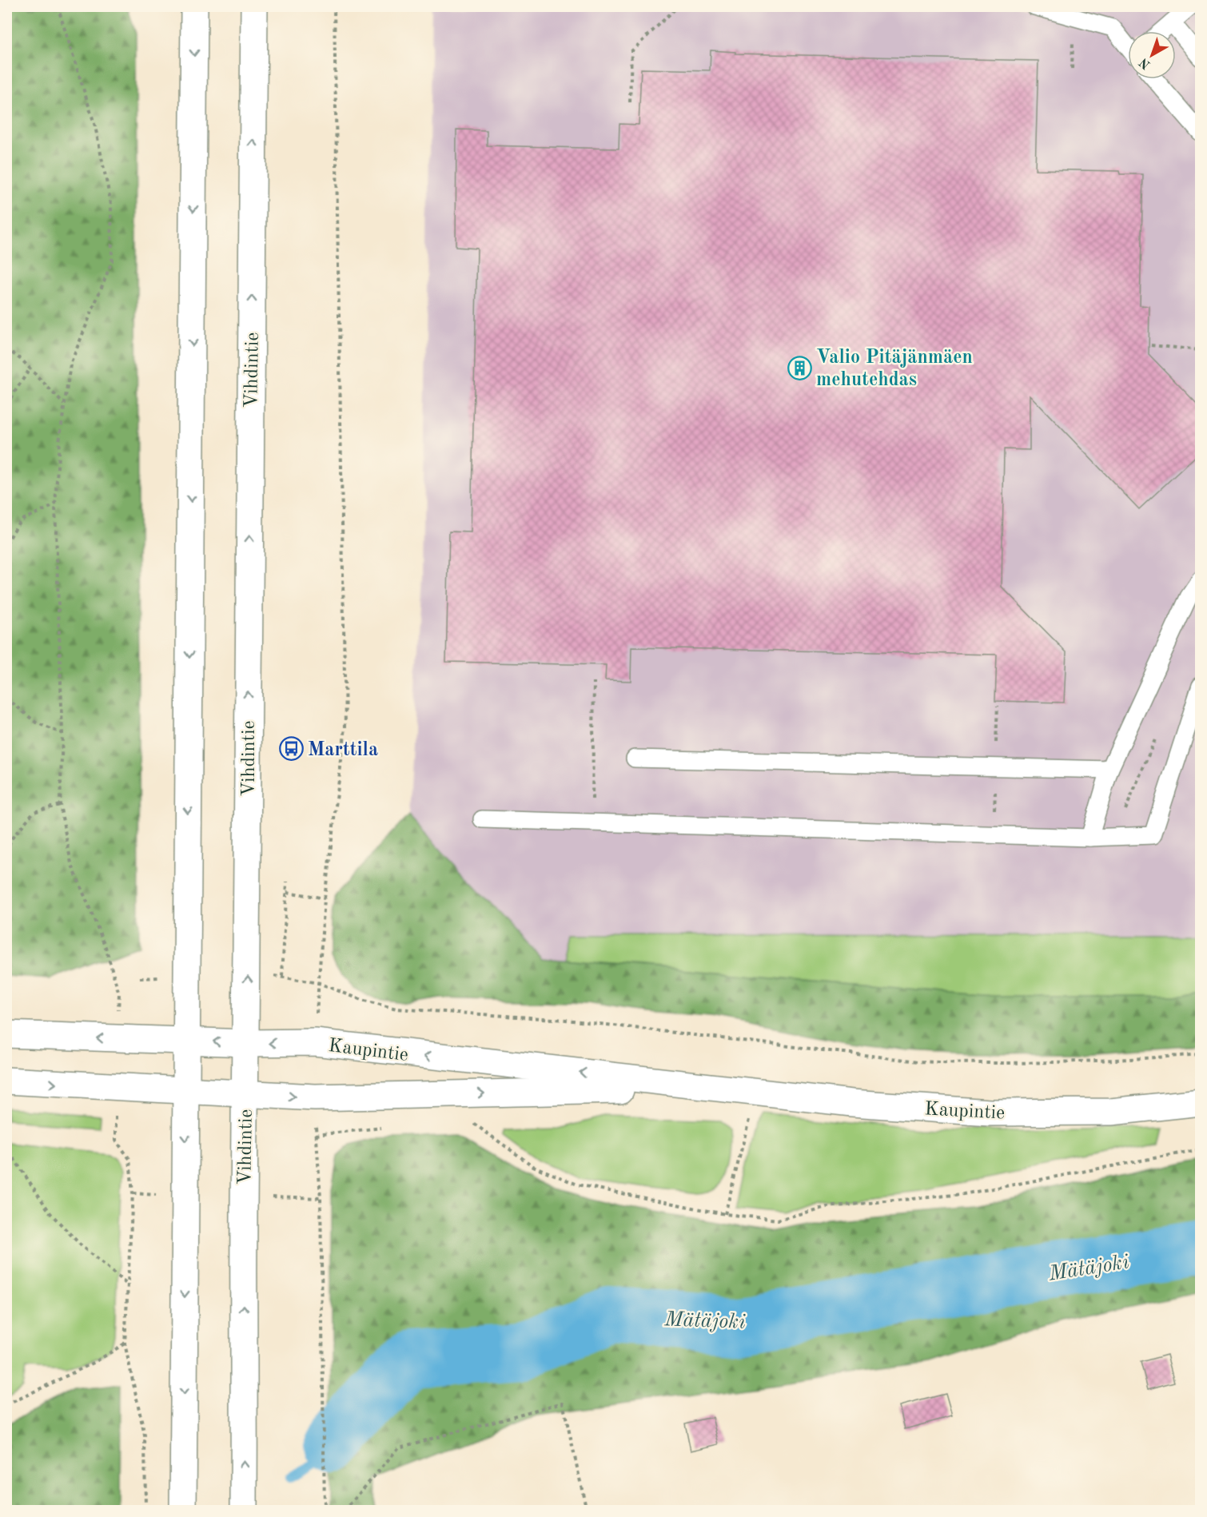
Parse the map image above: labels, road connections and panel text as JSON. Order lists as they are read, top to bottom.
{
  "streets": {
    "main road": ["Vihdintie", "Kaupintie"]
  },
  "crossings": [
    ["Vihdintie", "Kaupintie"]
  ],
  "water": ["Mätäjoki"],
  "places": {
    "building": ["Valio Pitäjänmäen mehutehdas"],
    "bus stop": ["Marttila"]
  },
  "north": "bottom left"
}
